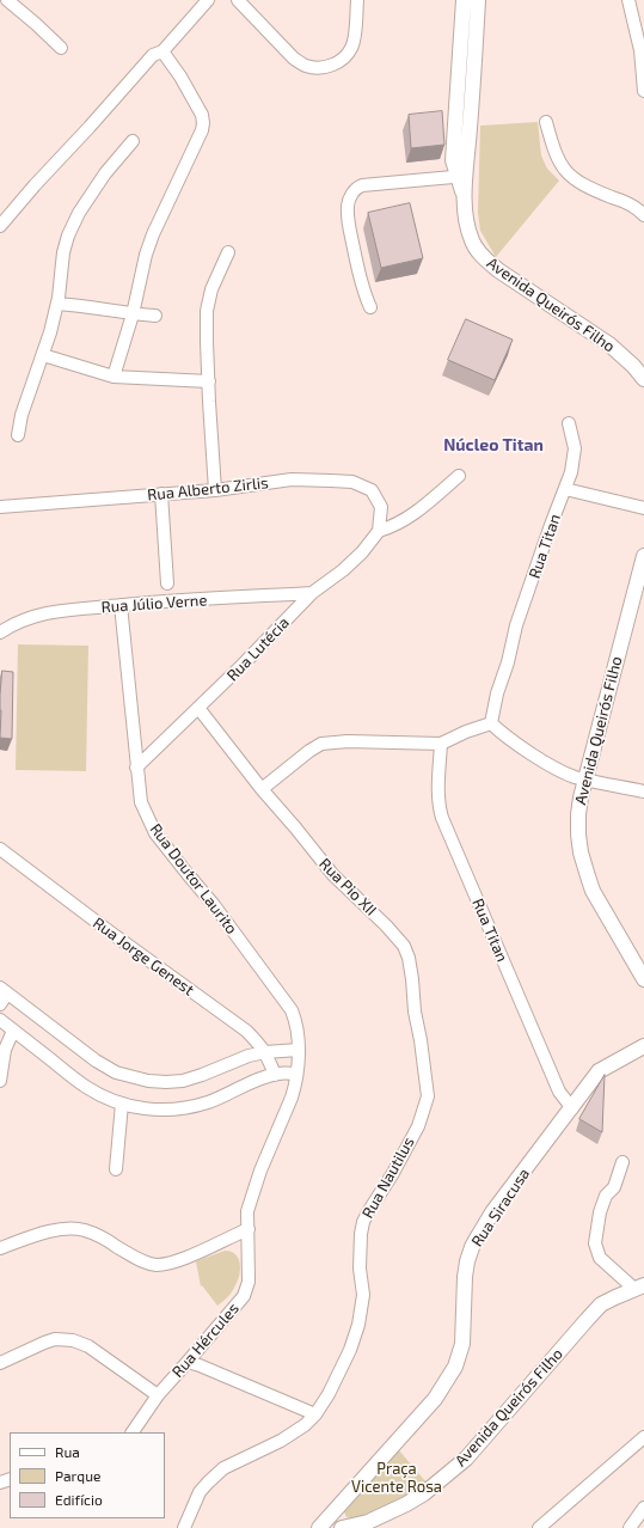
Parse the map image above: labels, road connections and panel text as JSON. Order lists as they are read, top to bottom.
{
  "streets": {
    "main road": ["Avenida Queirós Filho", "Rua Siracusa"],
    "street": [
      "Rua Alberto Zirlis",
      "Rua Titan",
      "Rua Júlio Verne",
      "Rua Lutécia",
      "Rua Doutor Laurito",
      "Rua Pio XII",
      "Rua Jorge Genest",
      "Rua Nautilus",
      "Rua Hércules"
    ]
  },
  "crossings": [
    ["Rua Alberto Zirlis", "Rua Lutécia"],
    ["Rua Titan", "Rua Siracusa"],
    ["Rua Júlio Verne", "Rua Lutécia"],
    ["Rua Júlio Verne", "Rua Doutor Laurito"],
    ["Rua Lutécia", "Rua Doutor Laurito"],
    ["Rua Lutécia", "Rua Pio XII"],
    ["Rua Doutor Laurito", "Rua Hércules"],
    ["Rua Pio XII", "Rua Nautilus"]
  ],
  "districts": ["Núcleo Titan"],
  "parks": ["Praça Vicente Rosa"],
  "legend": ["Rua", "Parque", "Edifício"]
}
